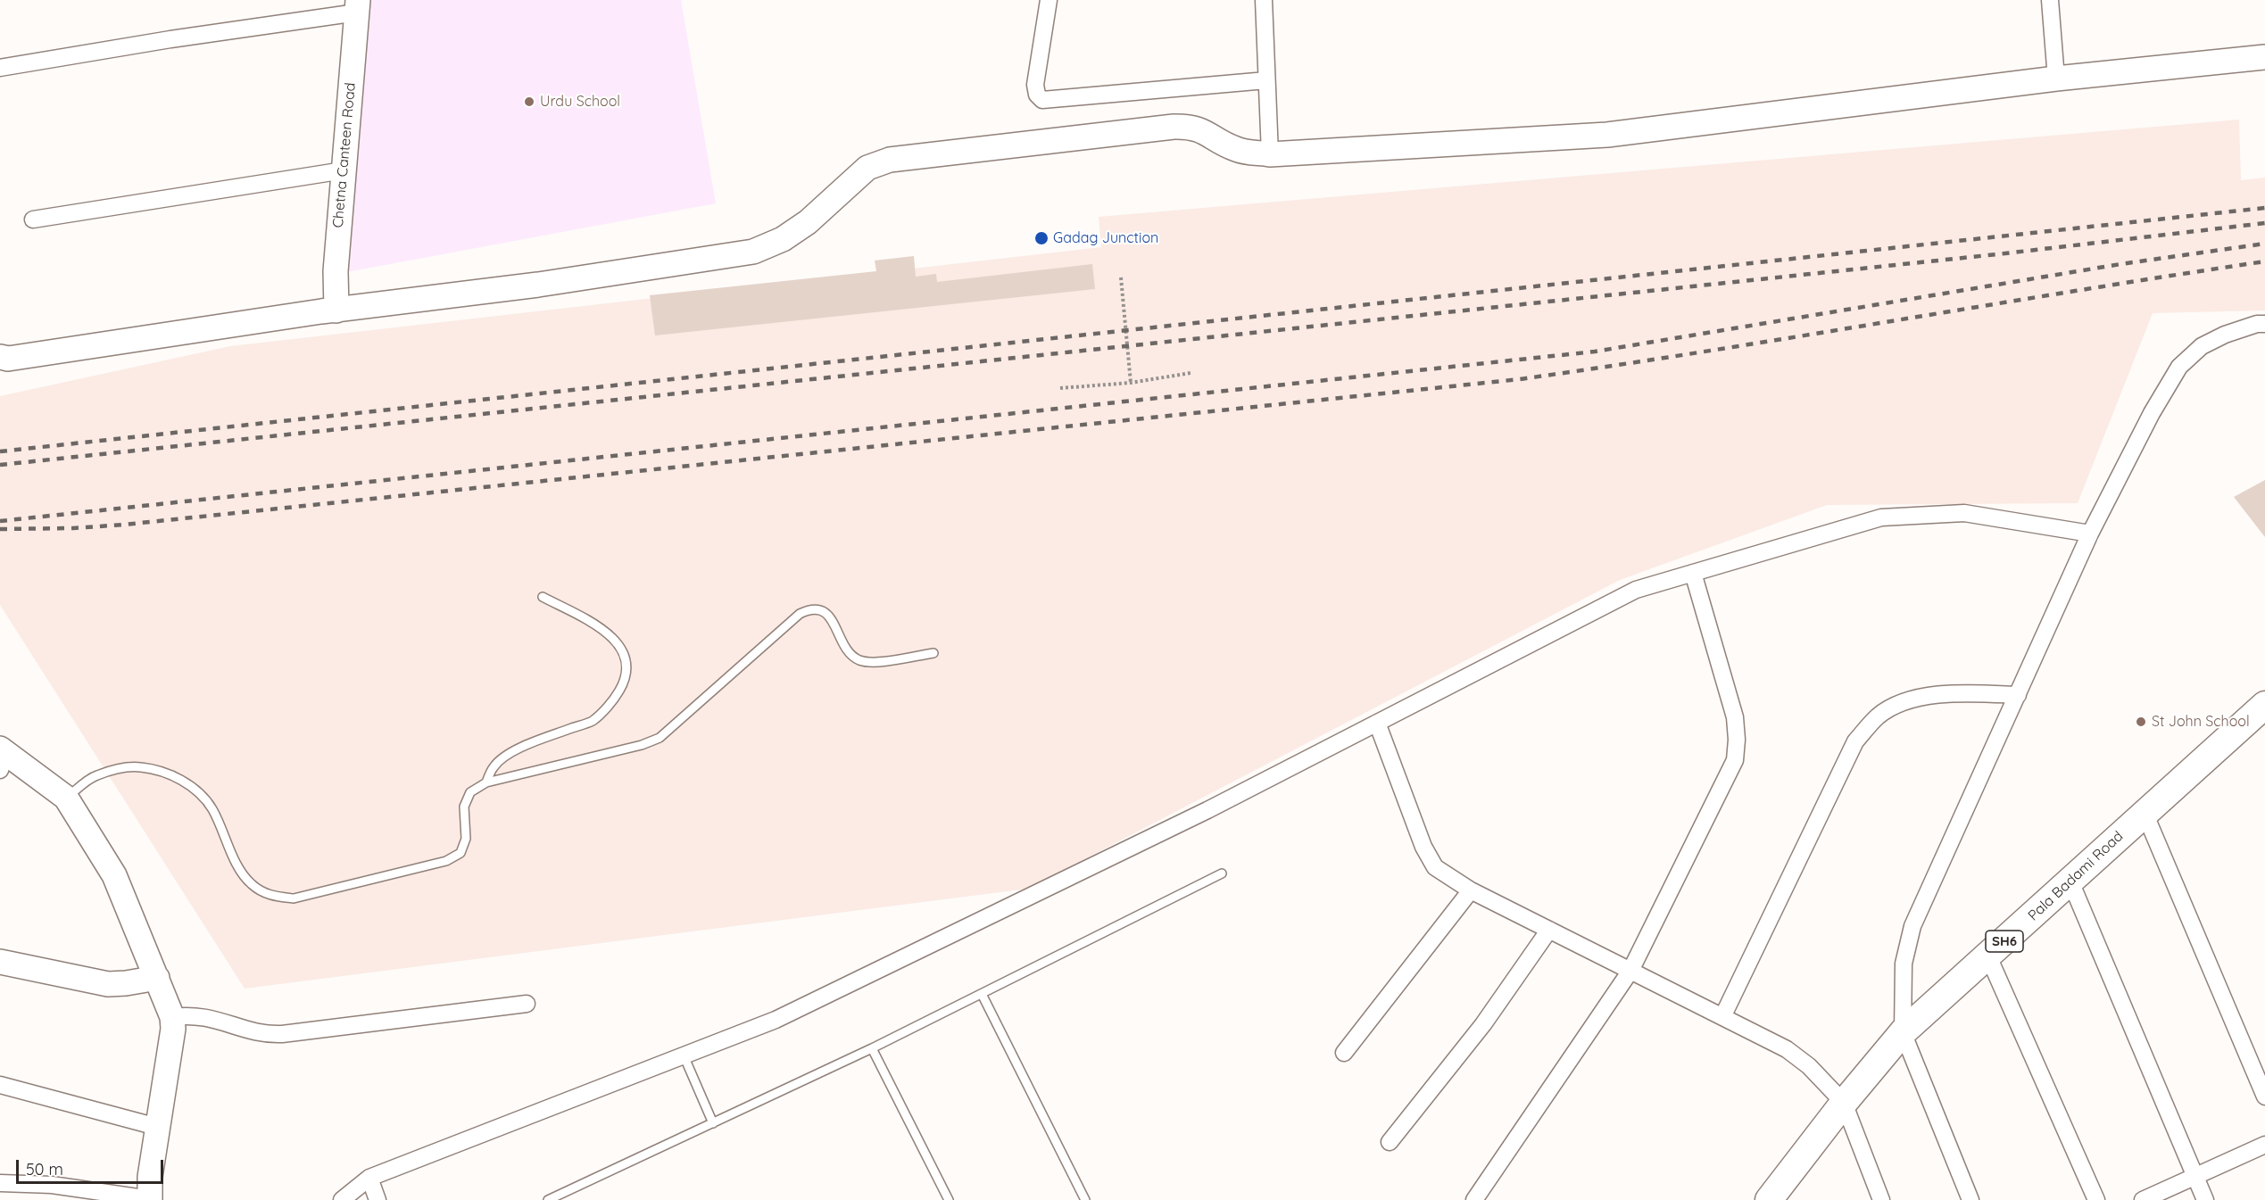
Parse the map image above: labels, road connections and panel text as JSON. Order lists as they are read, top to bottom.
{
  "streets": {
    "main road": ["Pala Badami Road", "SH6"],
    "street": ["Chetna Canteen Road"]
  },
  "places": ["Urdu School", "Gadag Junction", "St John School"],
  "scale_bar": "50 m"
}
